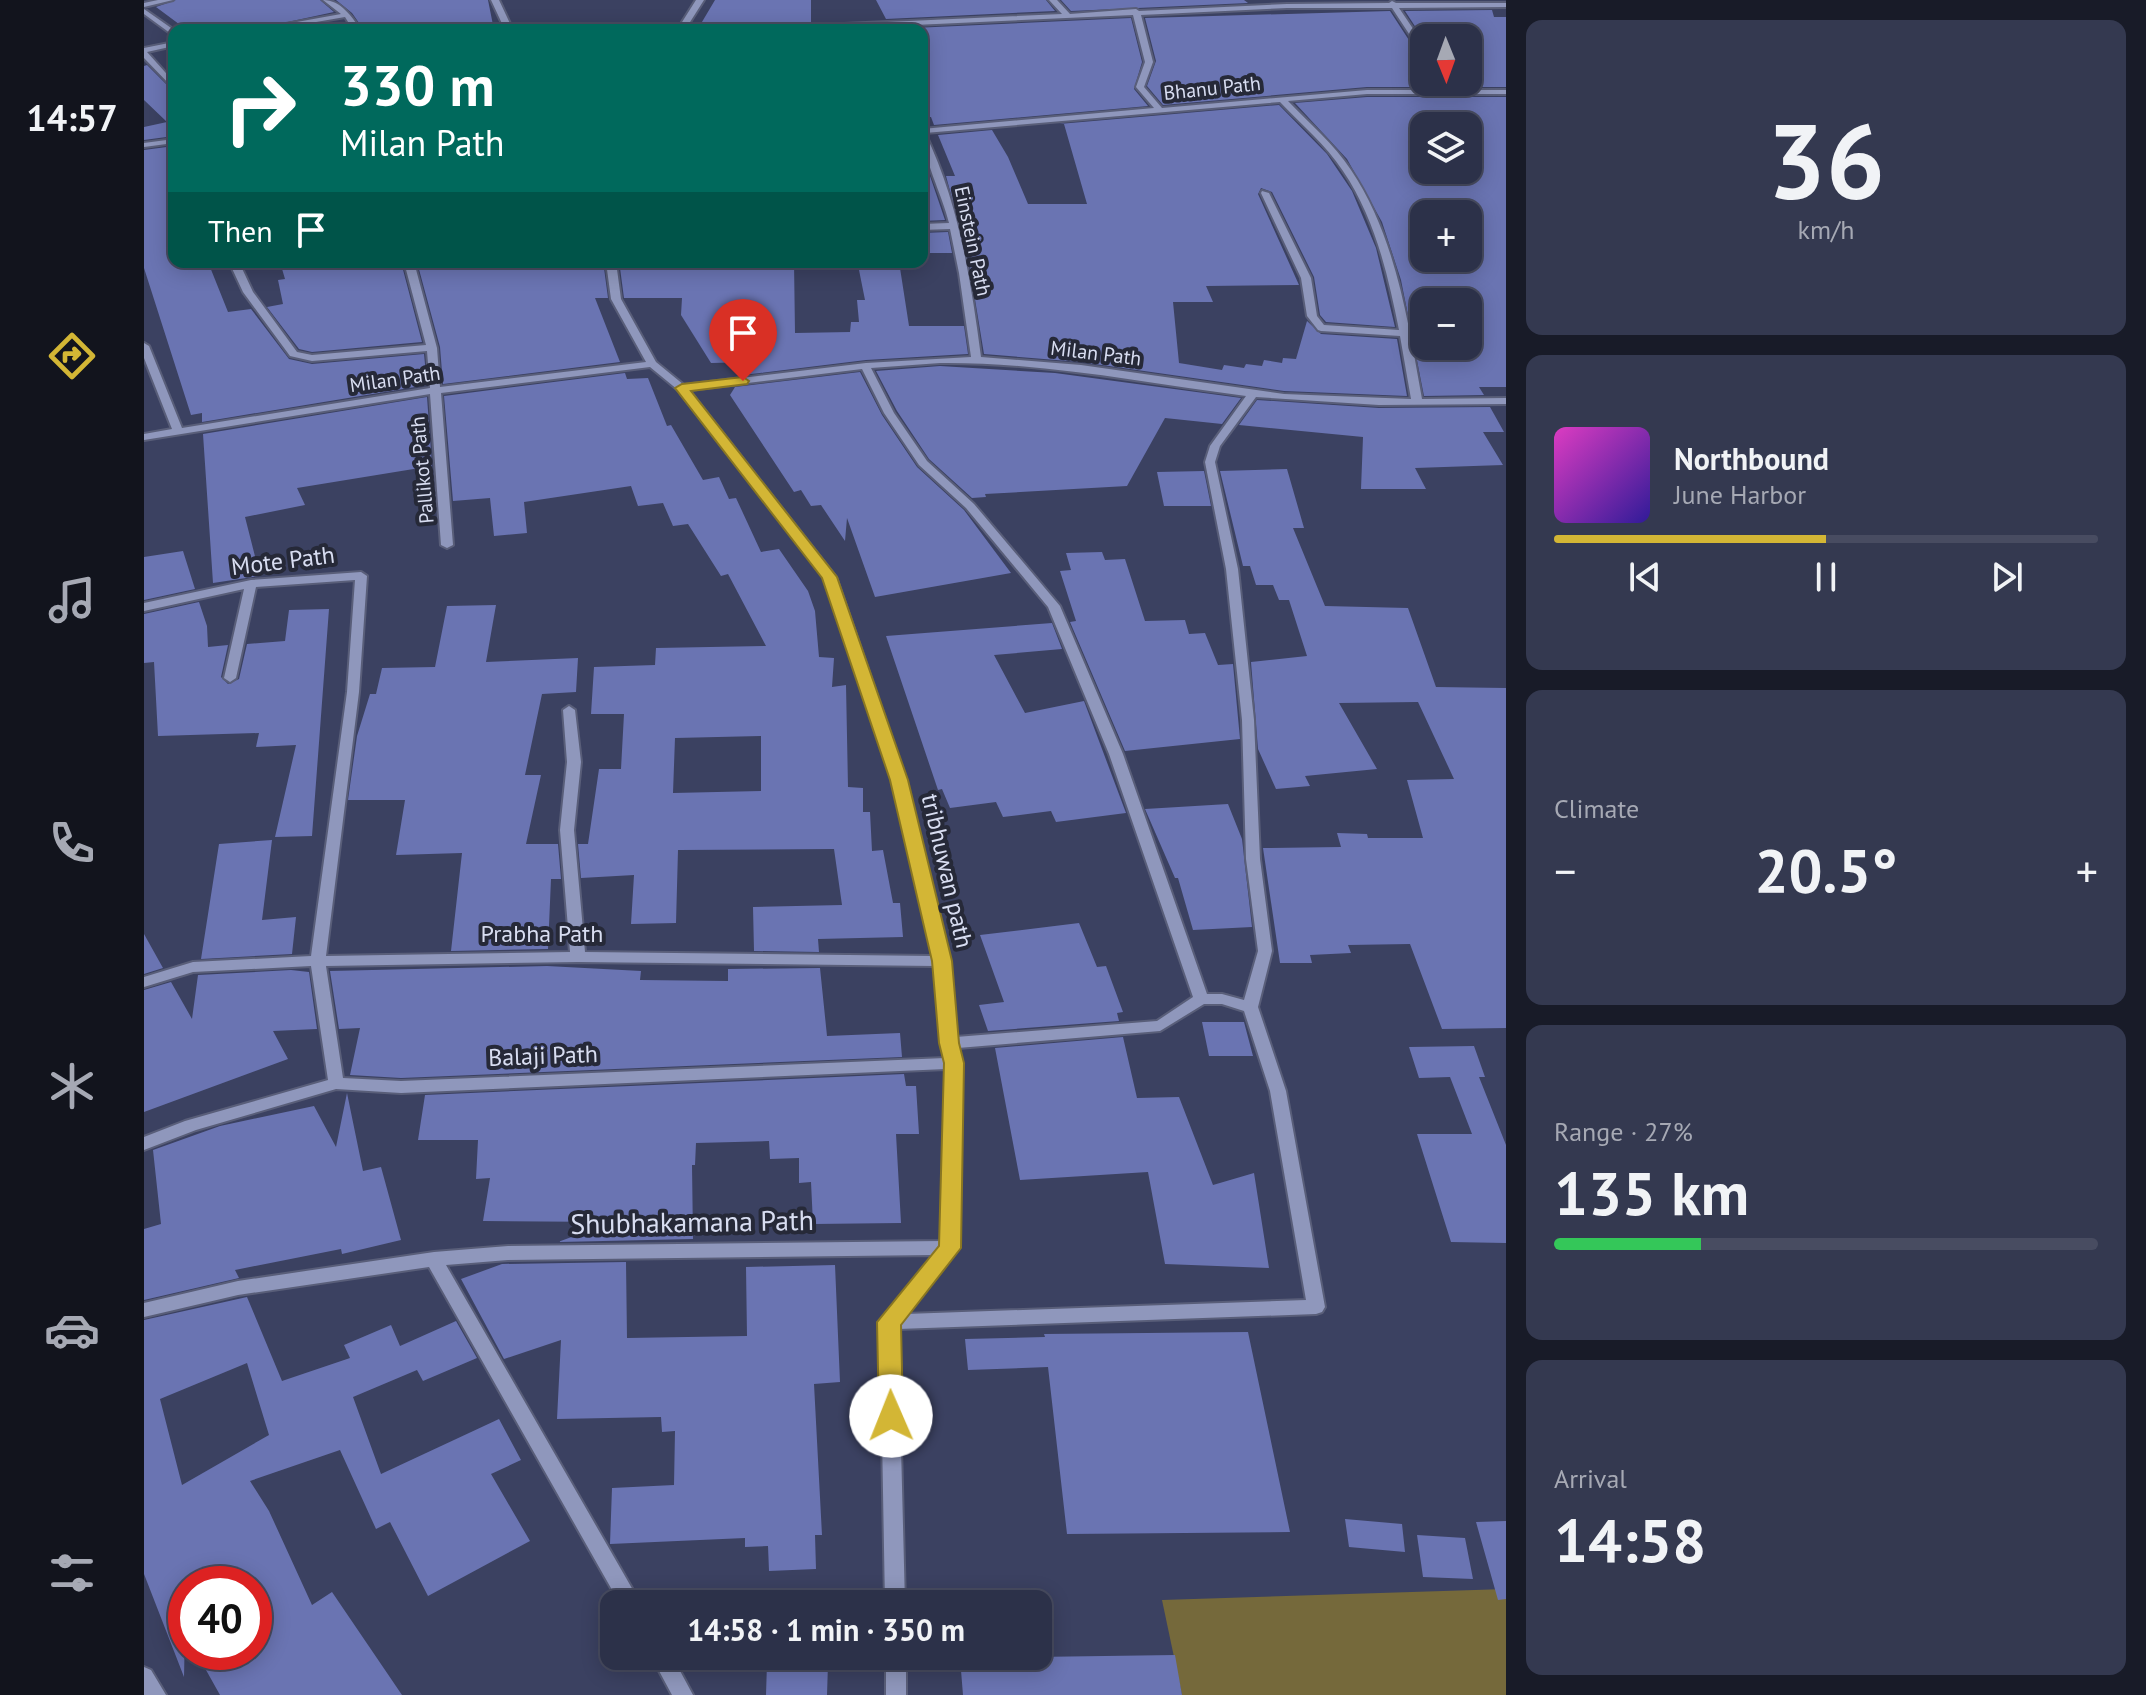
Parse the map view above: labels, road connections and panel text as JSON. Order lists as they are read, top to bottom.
{
  "streets": {
    "street": [
      "Bhanu Path",
      "Einstein Path",
      "Milan Path",
      "Pallikot Path",
      "Mote Path",
      "tribhuwan path",
      "Prabha Path",
      "Balaji Path",
      "Shubhakamana Path"
    ]
  },
  "crossings": [
    ["Einstein Path", "Milan Path"],
    ["Milan Path", "Pallikot Path"],
    ["Milan Path", "tribhuwan path"],
    ["Mote Path", "Prabha Path"],
    ["tribhuwan path", "Prabha Path"],
    ["tribhuwan path", "Balaji Path"],
    ["tribhuwan path", "Shubhakamana Path"]
  ],
  "north": "bottom",
  "page": {
    "tabs": "14:57",
    "tile": [
      ["36", "km/h"],
      "Climate",
      ["Range · 27%", "135 km"],
      ["Arrival", "14:58"]
    ],
    "map_buttons": ["+", "−"],
    "turn": ["330 m", "Milan Path"],
    "then": "Then",
    "song": ["Northbound", "June Harbor"],
    "heat": ["−", "20.5°", "+"],
    "limit": "40",
    "trip": "14:58 · 1 min · 350 m"
  }
}
